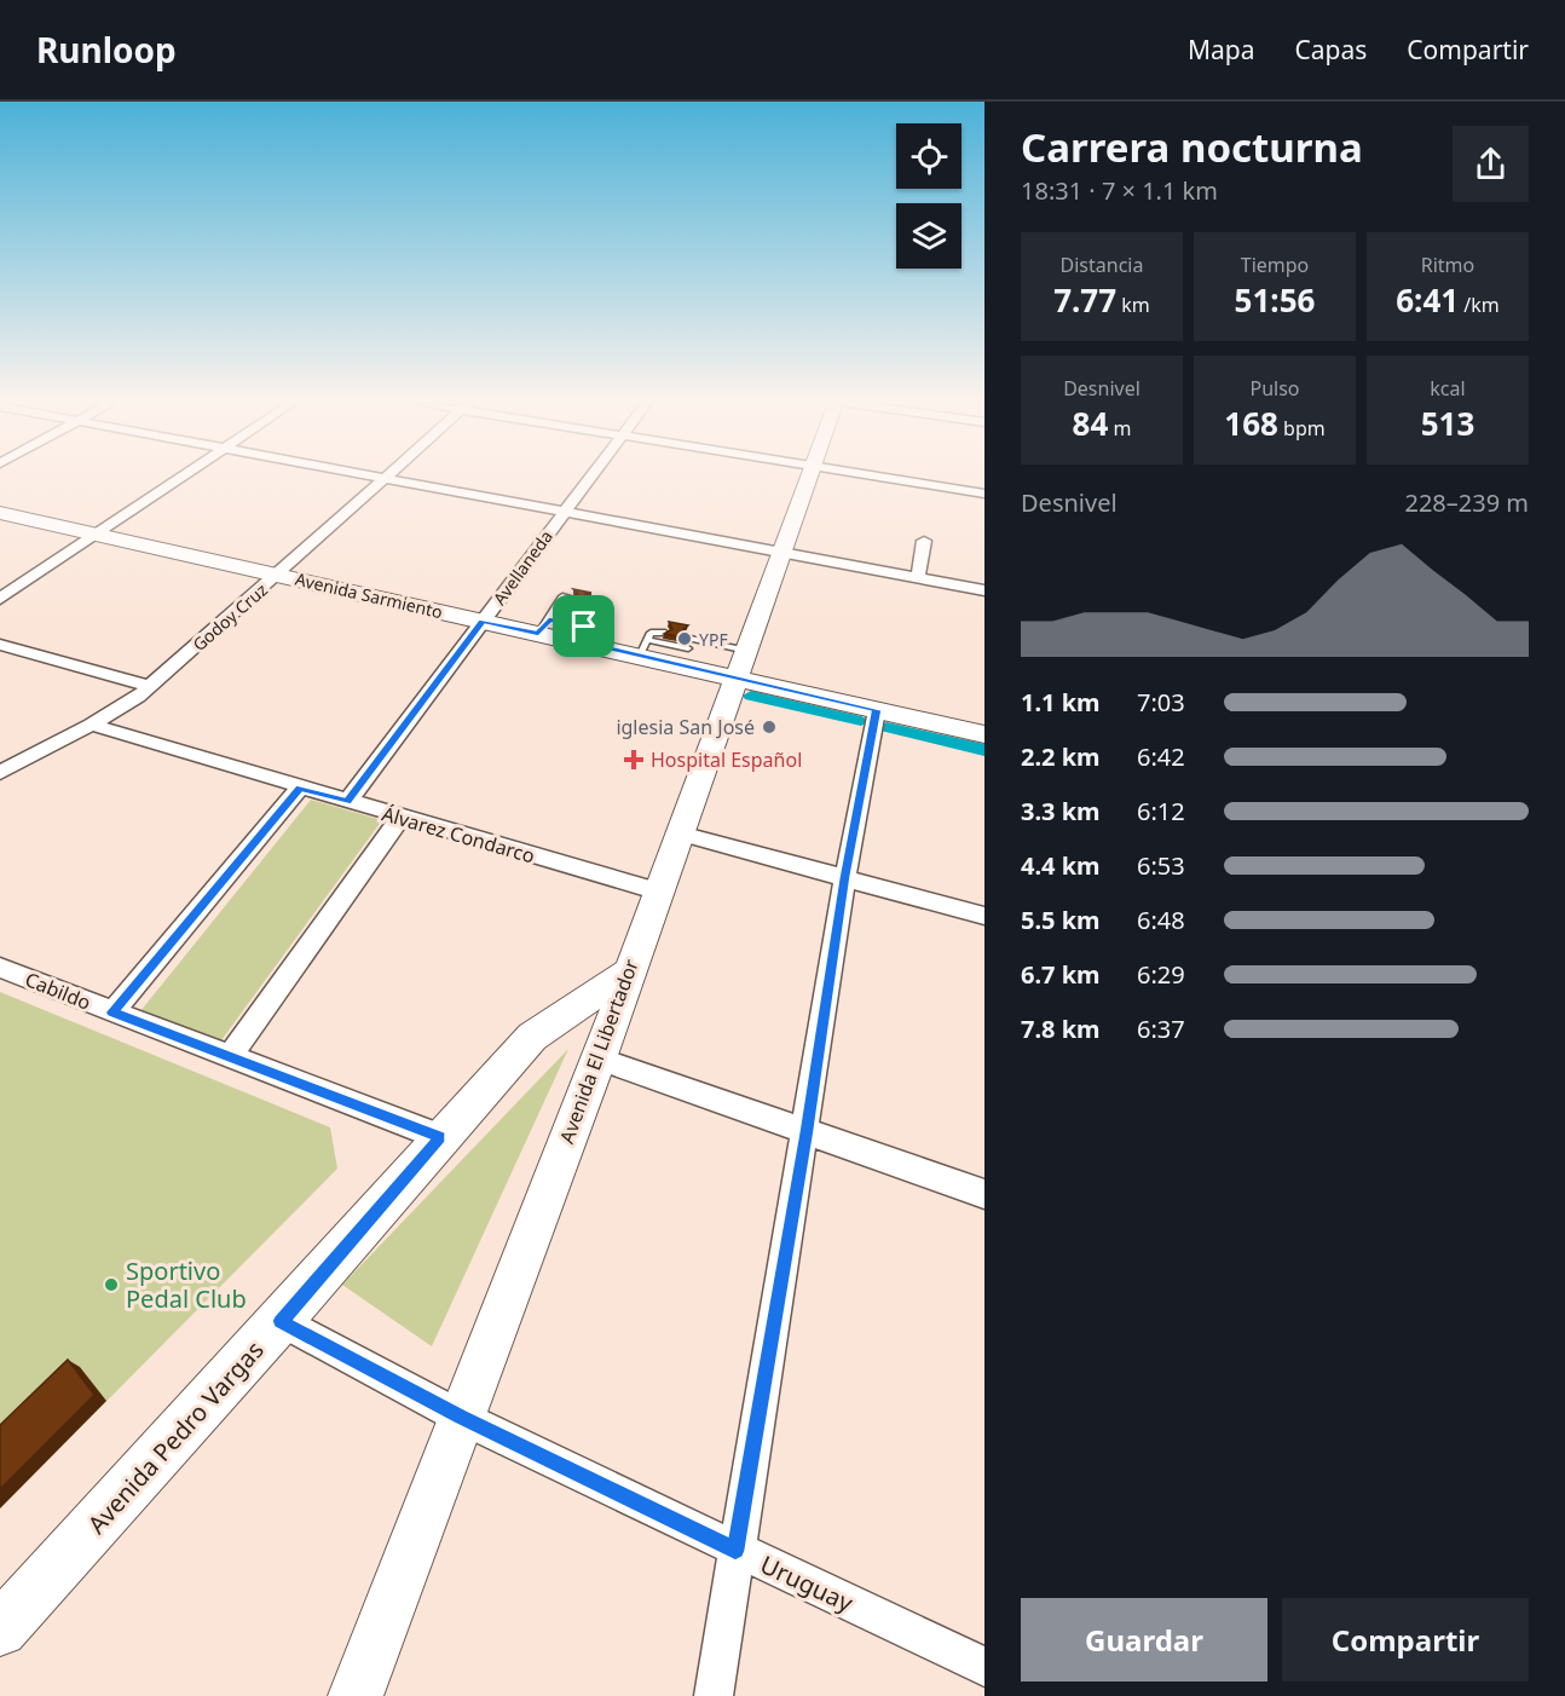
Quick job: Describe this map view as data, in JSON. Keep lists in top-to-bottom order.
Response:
{
  "streets": {
    "main road": ["Avenida Sarmiento", "Avenida El Libertador", "Avenida Pedro Vargas"],
    "street": [
      "Avellaneda",
      "Godoy Cruz",
      "Álvarez Condarco",
      "Cabildo",
      "Uruguay"
    ]
  },
  "crossings": [
    ["Avellaneda", "Avenida Sarmiento"],
    ["Avellaneda", "Álvarez Condarco"],
    ["Avenida Sarmiento", "Godoy Cruz"],
    ["Avenida Sarmiento", "Avenida El Libertador"],
    ["Godoy Cruz", "Álvarez Condarco"],
    ["Álvarez Condarco", "Avenida El Libertador"],
    ["Cabildo", "Avenida Pedro Vargas"],
    ["Avenida El Libertador", "Avenida Pedro Vargas"],
    ["Avenida El Libertador", "Uruguay"],
    ["Avenida Pedro Vargas", "Uruguay"]
  ],
  "places": {
    "other": ["YPF", "iglesia San José", "Sportivo Pedal Club"],
    "health": ["Hospital Español"]
  },
  "page": {
    "header": "Runloop",
    "nav": ["Mapa", "Capas", "Compartir"],
    "heading": ["Carrera nocturna", "18:31 · 7 × 1.1 km"],
    "stats": [
      ["Distancia", "7.77 km"],
      ["Tiempo", "51:56"],
      ["Ritmo", "6:41 /km"],
      ["Desnivel", "84 m"],
      ["Pulso", "168 bpm"],
      ["kcal", "513"]
    ],
    "chart": ["Desnivel", "228–239 m"],
    "list": [
      {
        "name": "1.1 km",
        "note": "7:03"
      },
      {
        "name": "2.2 km",
        "note": "6:42"
      },
      {
        "name": "3.3 km",
        "note": "6:12"
      },
      {
        "name": "4.4 km",
        "note": "6:53"
      },
      {
        "name": "5.5 km",
        "note": "6:48"
      },
      {
        "name": "6.7 km",
        "note": "6:29"
      },
      {
        "name": "7.8 km",
        "note": "6:37"
      }
    ],
    "buttons": ["Guardar", "Compartir"]
  }
}
